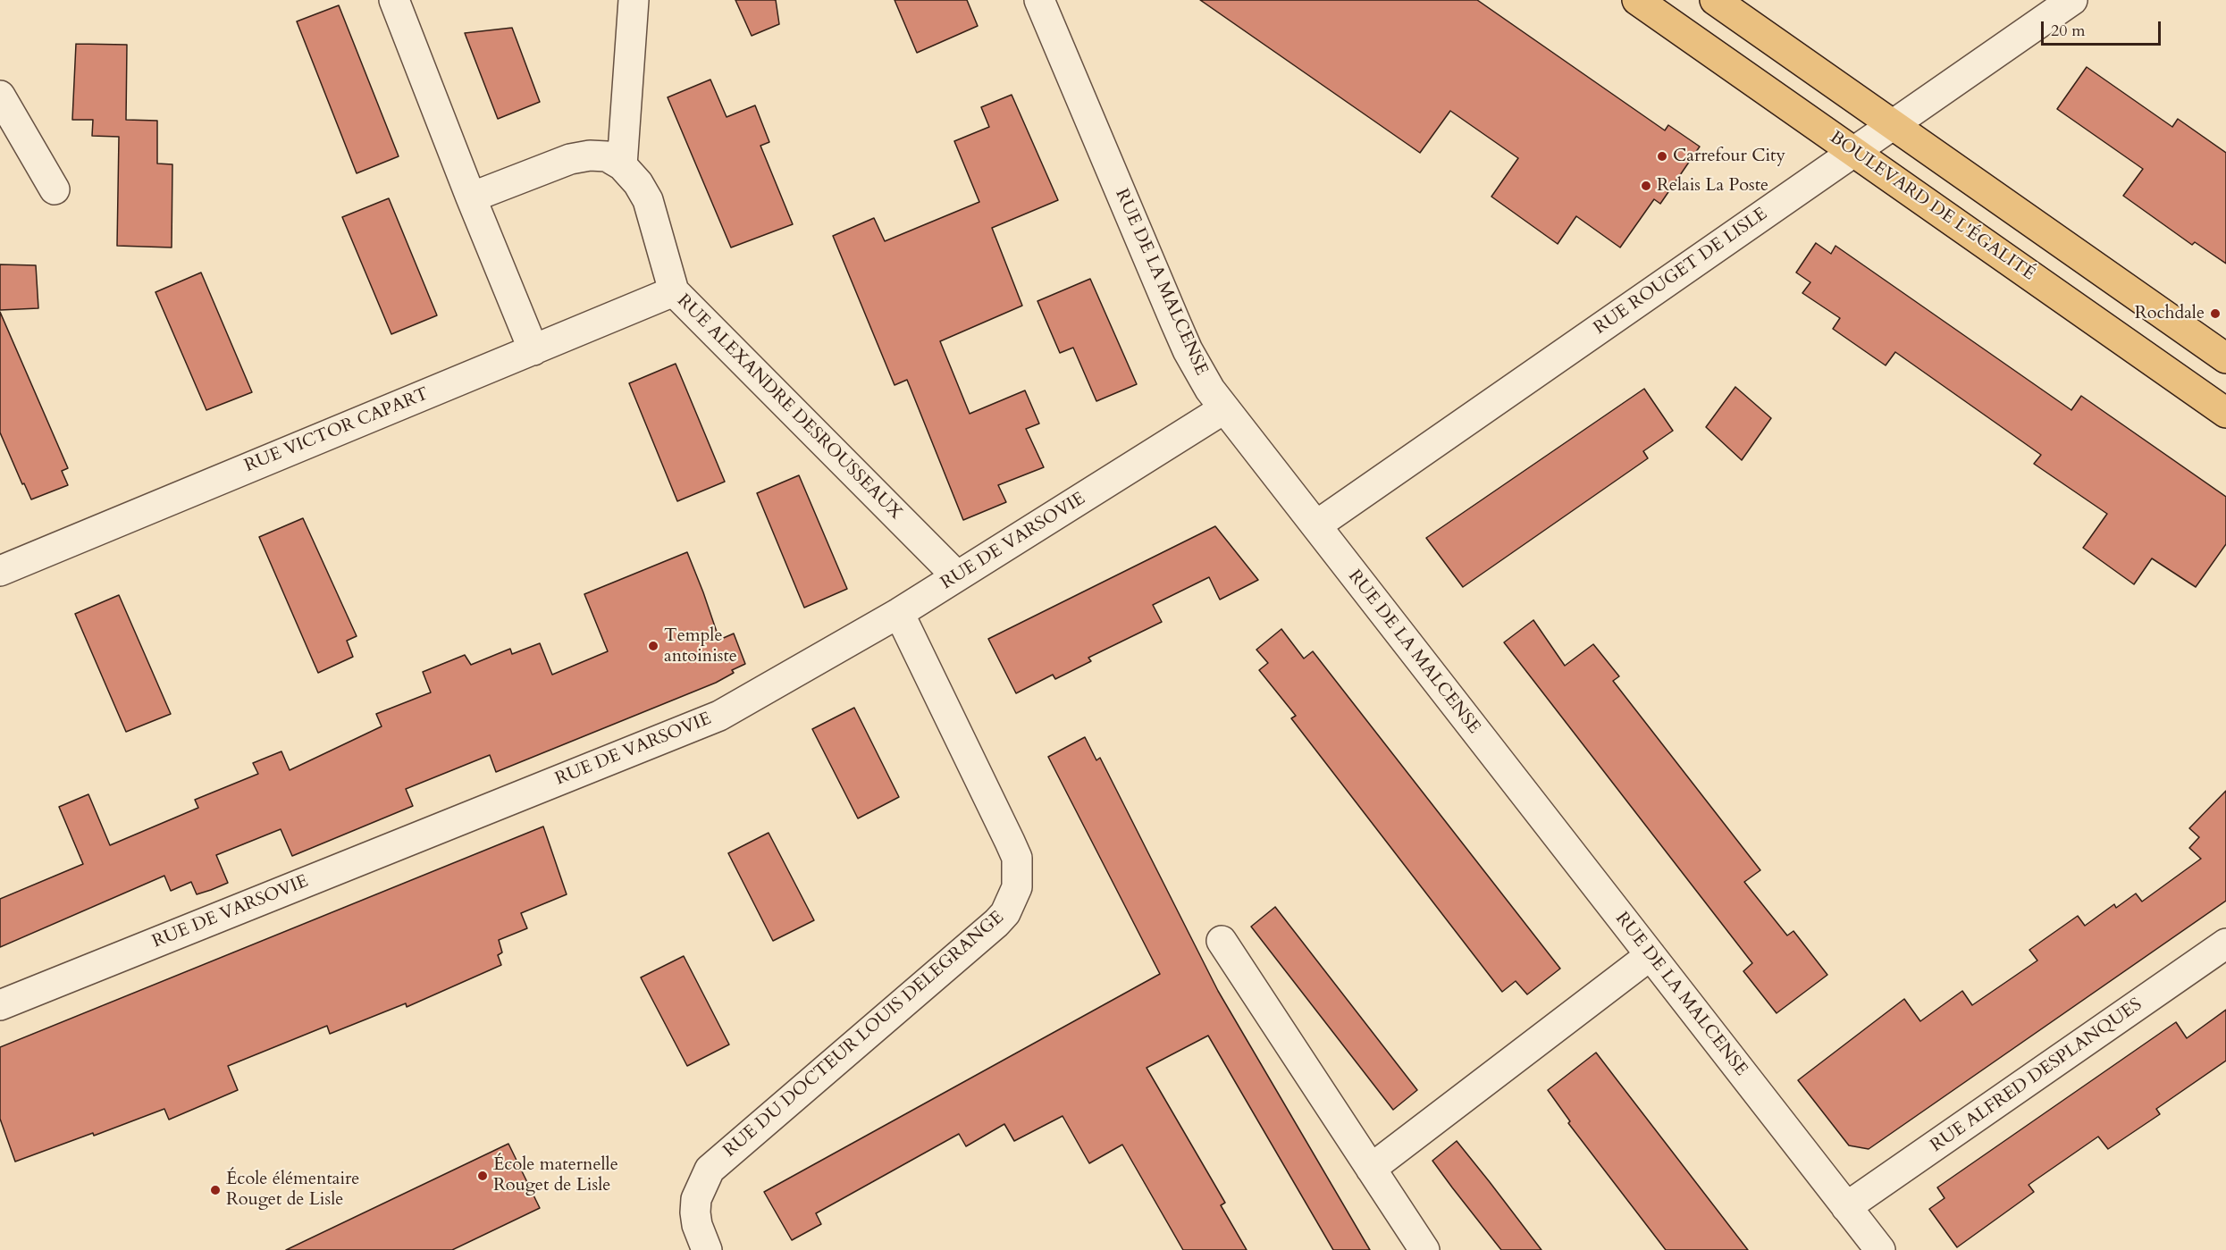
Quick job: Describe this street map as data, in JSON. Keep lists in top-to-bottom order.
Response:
{
  "streets": {
    "main road": ["BOULEVARD DE L'ÉGALITÉ"],
    "street": [
      "RUE ROUGET DE LISLE",
      "RUE DE LA MALCENSE",
      "RUE ALEXANDRE DESROUSSEAUX",
      "RUE VICTOR CAPART",
      "RUE DE VARSOVIE",
      "RUE DU DOCTEUR LOUIS DELEGRANGE",
      "RUE ALFRED DESPLANQUES"
    ]
  },
  "crossings": [
    ["BOULEVARD DE L'ÉGALITÉ", "RUE ROUGET DE LISLE"],
    ["RUE ROUGET DE LISLE", "RUE DE LA MALCENSE"],
    ["RUE DE LA MALCENSE", "RUE DE VARSOVIE"],
    ["RUE DE LA MALCENSE", "RUE ALFRED DESPLANQUES"],
    ["RUE ALEXANDRE DESROUSSEAUX", "RUE VICTOR CAPART"],
    ["RUE ALEXANDRE DESROUSSEAUX", "RUE DE VARSOVIE"],
    ["RUE DE VARSOVIE", "RUE DU DOCTEUR LOUIS DELEGRANGE"]
  ],
  "places": [
    "Carrefour City",
    "Relais La Poste",
    "Rochdale",
    "Temple antoiniste",
    "École maternelle Rouget de Lisle",
    "École élémentaire Rouget de Lisle"
  ],
  "scale_bar": "20 m"
}
